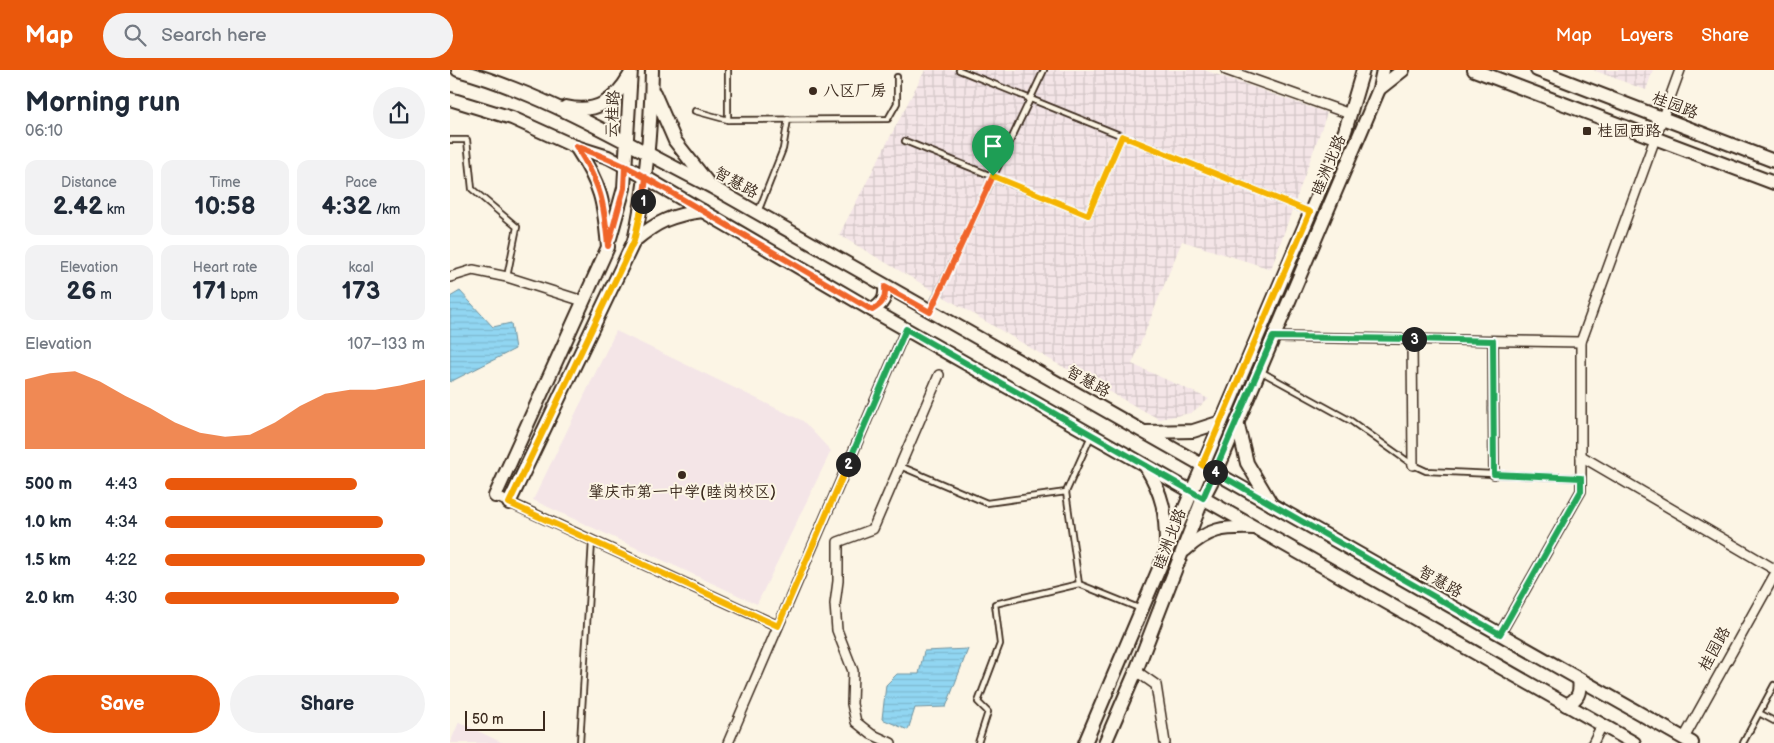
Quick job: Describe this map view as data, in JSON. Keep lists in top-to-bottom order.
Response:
{
  "streets": {
    "main road": [
      "桂园路",
      "云桂路",
      "睦洲北路",
      "智慧路"
    ]
  },
  "crossings": [
    ["桂园路", "智慧路"],
    ["云桂路", "智慧路"],
    ["睦洲北路", "智慧路"]
  ],
  "places": {
    "other": ["八区厂房", "肇庆市第一中学(睦岗校区)"],
    "transit": ["桂园西路"]
  },
  "scale_bar": "50 m",
  "page": {
    "header": "Map",
    "search": "Search here",
    "nav": ["Map", "Layers", "Share"],
    "heading": ["Morning run", "06:10"],
    "stats": [
      ["Distance", "2.42 km"],
      ["Time", "10:58"],
      ["Pace", "4:32 /km"],
      ["Elevation", "26 m"],
      ["Heart rate", "171 bpm"],
      ["kcal", "173"]
    ],
    "pins": [
      "1",
      "3",
      "2",
      "4"
    ],
    "chart": ["Elevation", "107–133 m"],
    "list": [
      {
        "name": "500 m",
        "note": "4:43"
      },
      {
        "name": "1.0 km",
        "note": "4:34"
      },
      {
        "name": "1.5 km",
        "note": "4:22"
      },
      {
        "name": "2.0 km",
        "note": "4:30"
      }
    ],
    "buttons": ["Save", "Share"],
    "scale": "50 m"
  }
}
